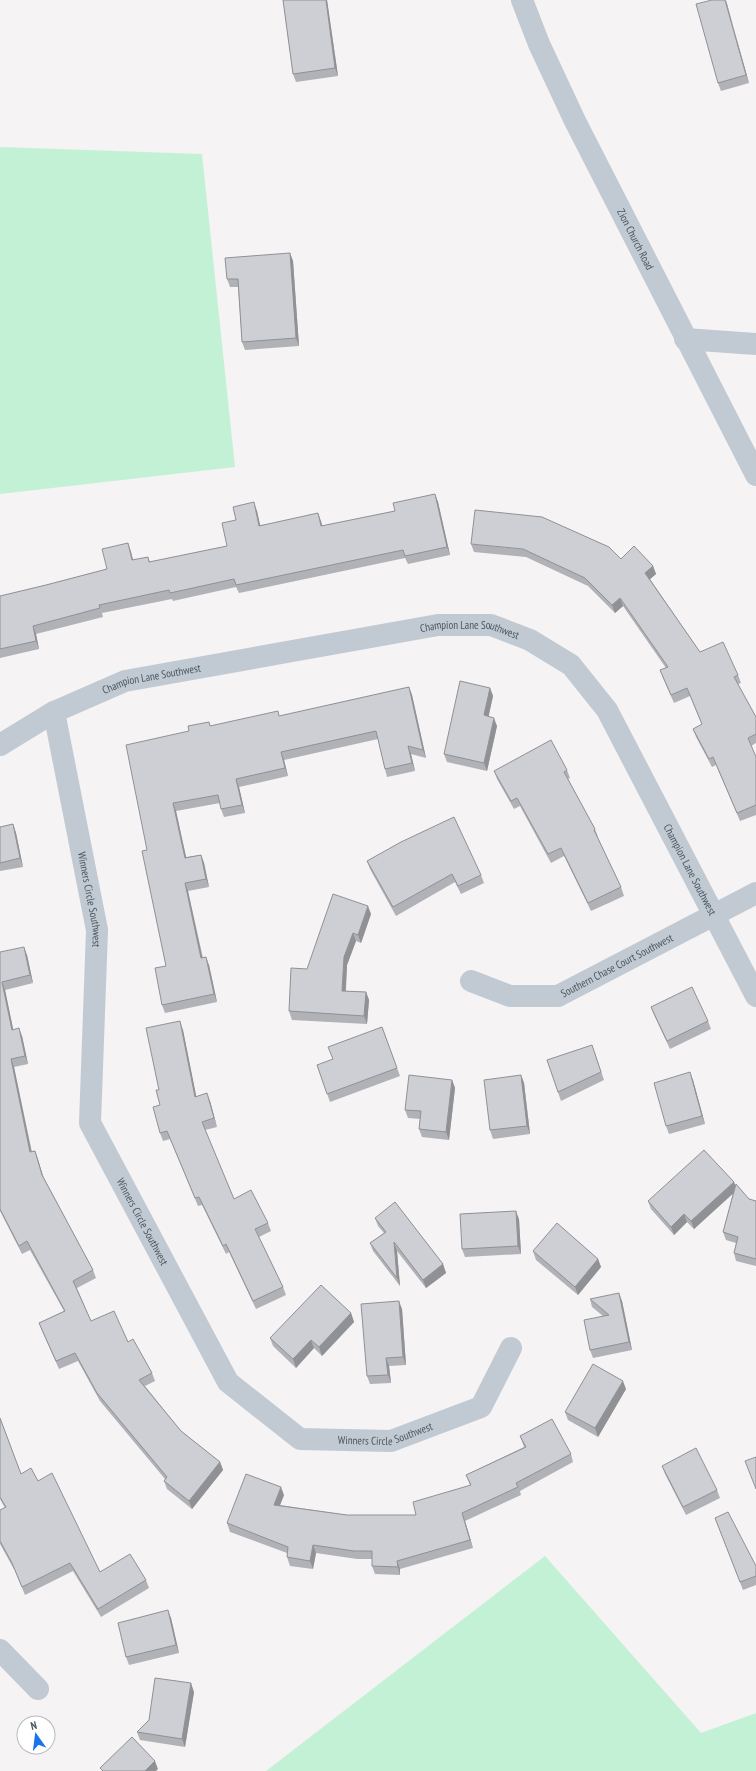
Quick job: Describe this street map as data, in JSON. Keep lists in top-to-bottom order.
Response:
{
  "streets": {
    "street": [
      "Zion Church Road",
      "Champion Lane Southwest",
      "Winners Circle Southwest",
      "Southern Chase Court Southwest"
    ]
  },
  "crossings": [
    ["Champion Lane Southwest", "Winners Circle Southwest"],
    ["Champion Lane Southwest", "Southern Chase Court Southwest"]
  ],
  "north": "top"
}
